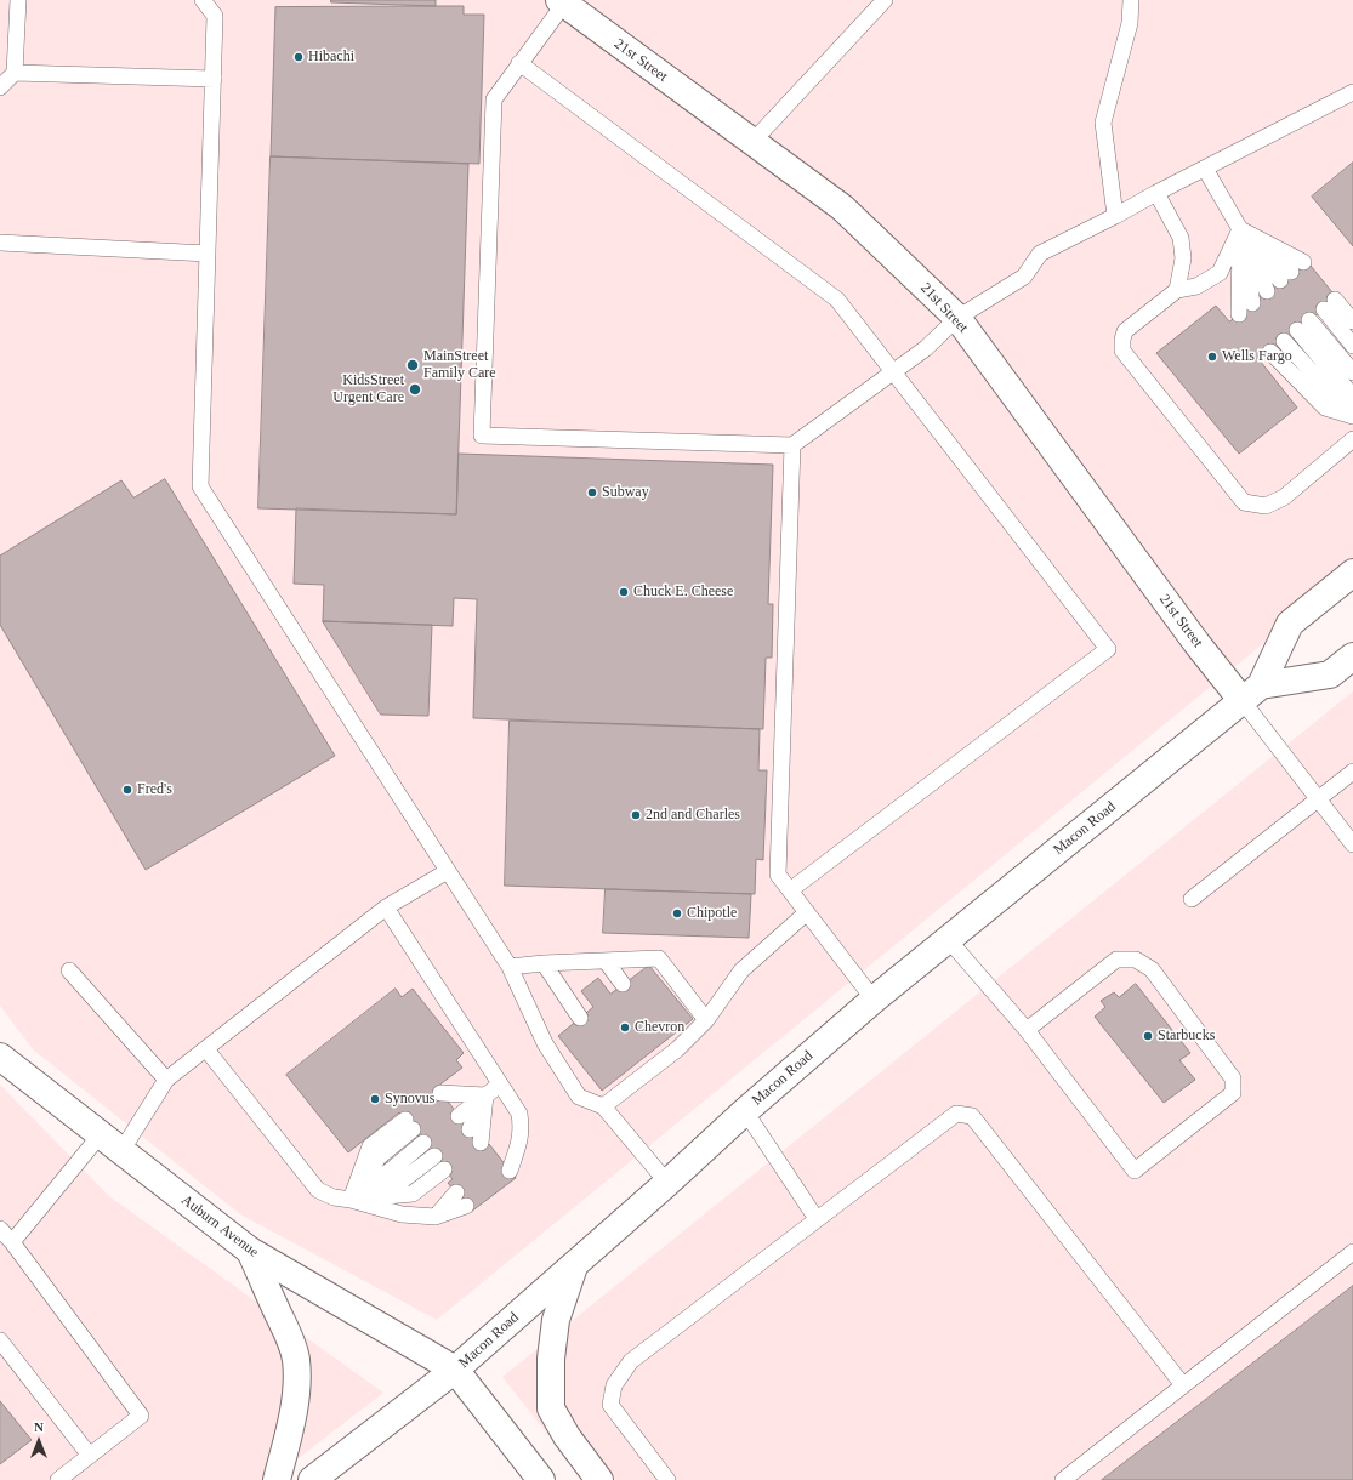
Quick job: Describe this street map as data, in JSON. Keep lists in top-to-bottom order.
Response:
{
  "streets": {
    "main road": ["21st Street", "Macon Road", "Auburn Avenue"]
  },
  "crossings": [
    ["21st Street", "Macon Road"],
    ["Macon Road", "Auburn Avenue"]
  ],
  "places": [
    "Hibachi",
    "Wells Fargo",
    "MainStreet Family Care",
    "KidsStreet Urgent Care",
    "Subway",
    "Chuck E. Cheese",
    "Fred's",
    "2nd and Charles",
    "Chipotle",
    "Chevron",
    "Starbucks",
    "Synovus"
  ],
  "north": "top"
}
